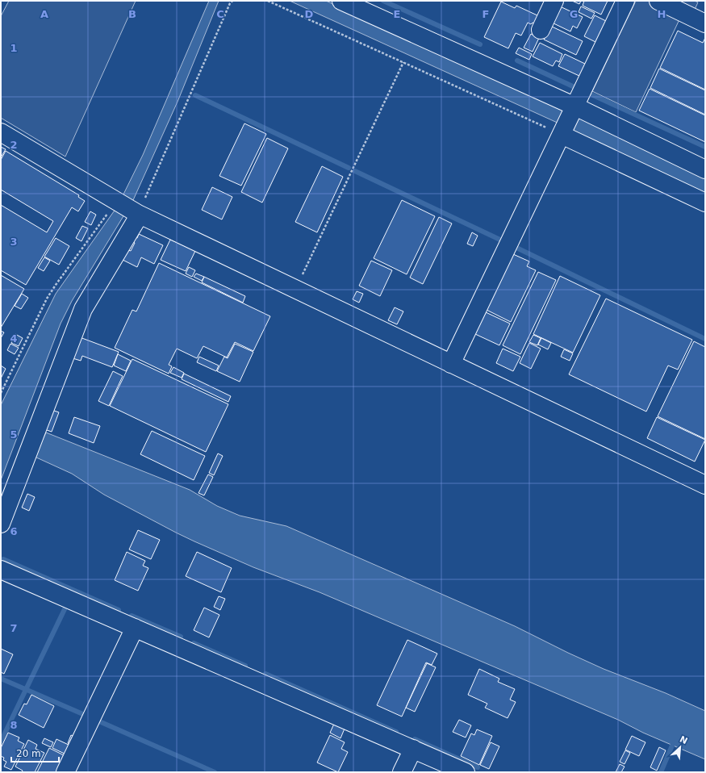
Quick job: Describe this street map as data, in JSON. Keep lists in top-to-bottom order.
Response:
{
  "scale_bar": "20 m",
  "north": "top right",
  "grid": {
    "columns": [
      "A",
      "B",
      "C",
      "D",
      "E",
      "F",
      "G",
      "H"
    ],
    "rows": [
      "1",
      "2",
      "3",
      "4",
      "5",
      "6",
      "7",
      "8"
    ]
  }
}
